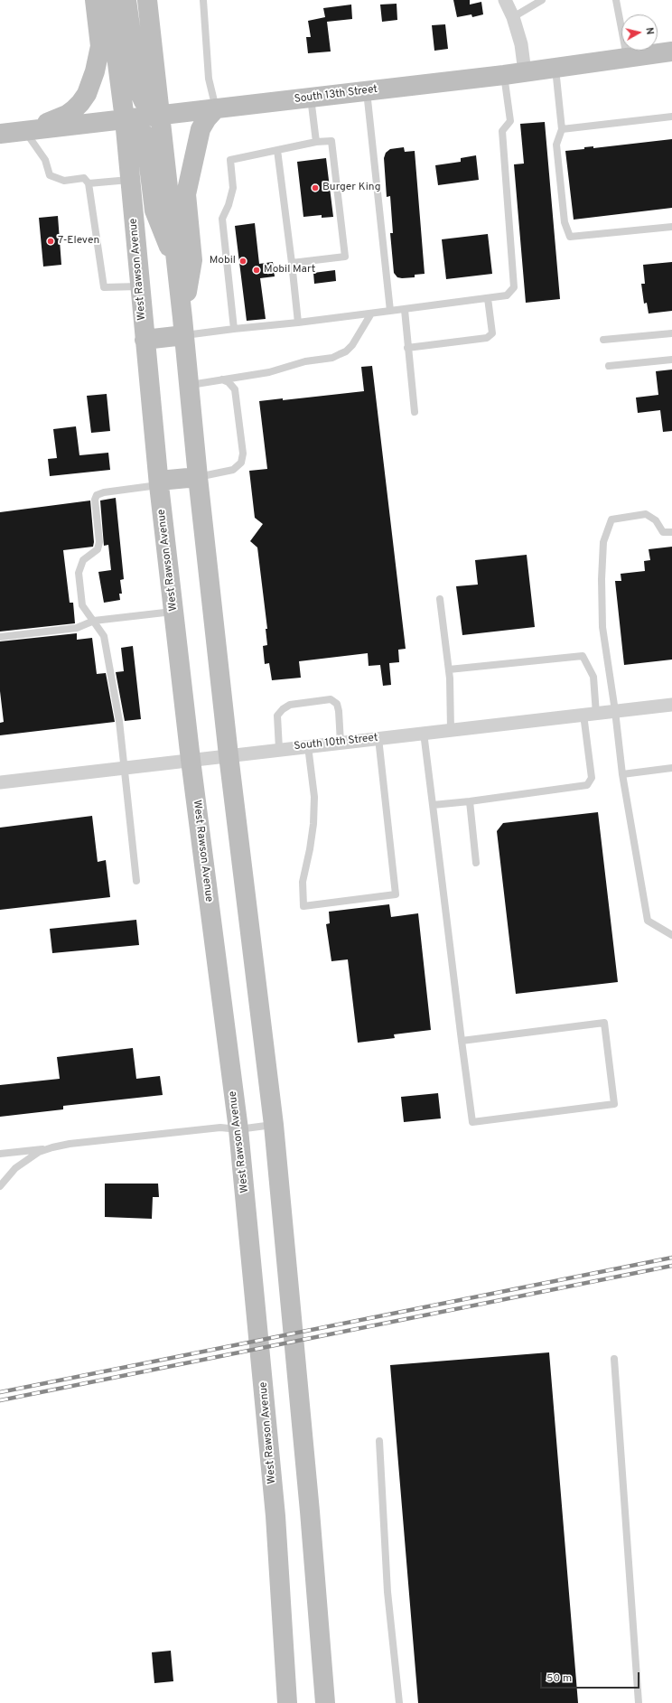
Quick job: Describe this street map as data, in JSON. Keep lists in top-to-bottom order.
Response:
{
  "streets": {
    "main road": ["South 13th Street", "West Rawson Avenue"],
    "street": ["South 10th Street"]
  },
  "crossings": [
    ["South 13th Street", "West Rawson Avenue"],
    ["West Rawson Avenue", "South 10th Street"]
  ],
  "places": [
    "Burger King",
    "7-Eleven",
    "Mobil",
    "Mobil Mart"
  ],
  "scale_bar": "50 m",
  "north": "right"
}
